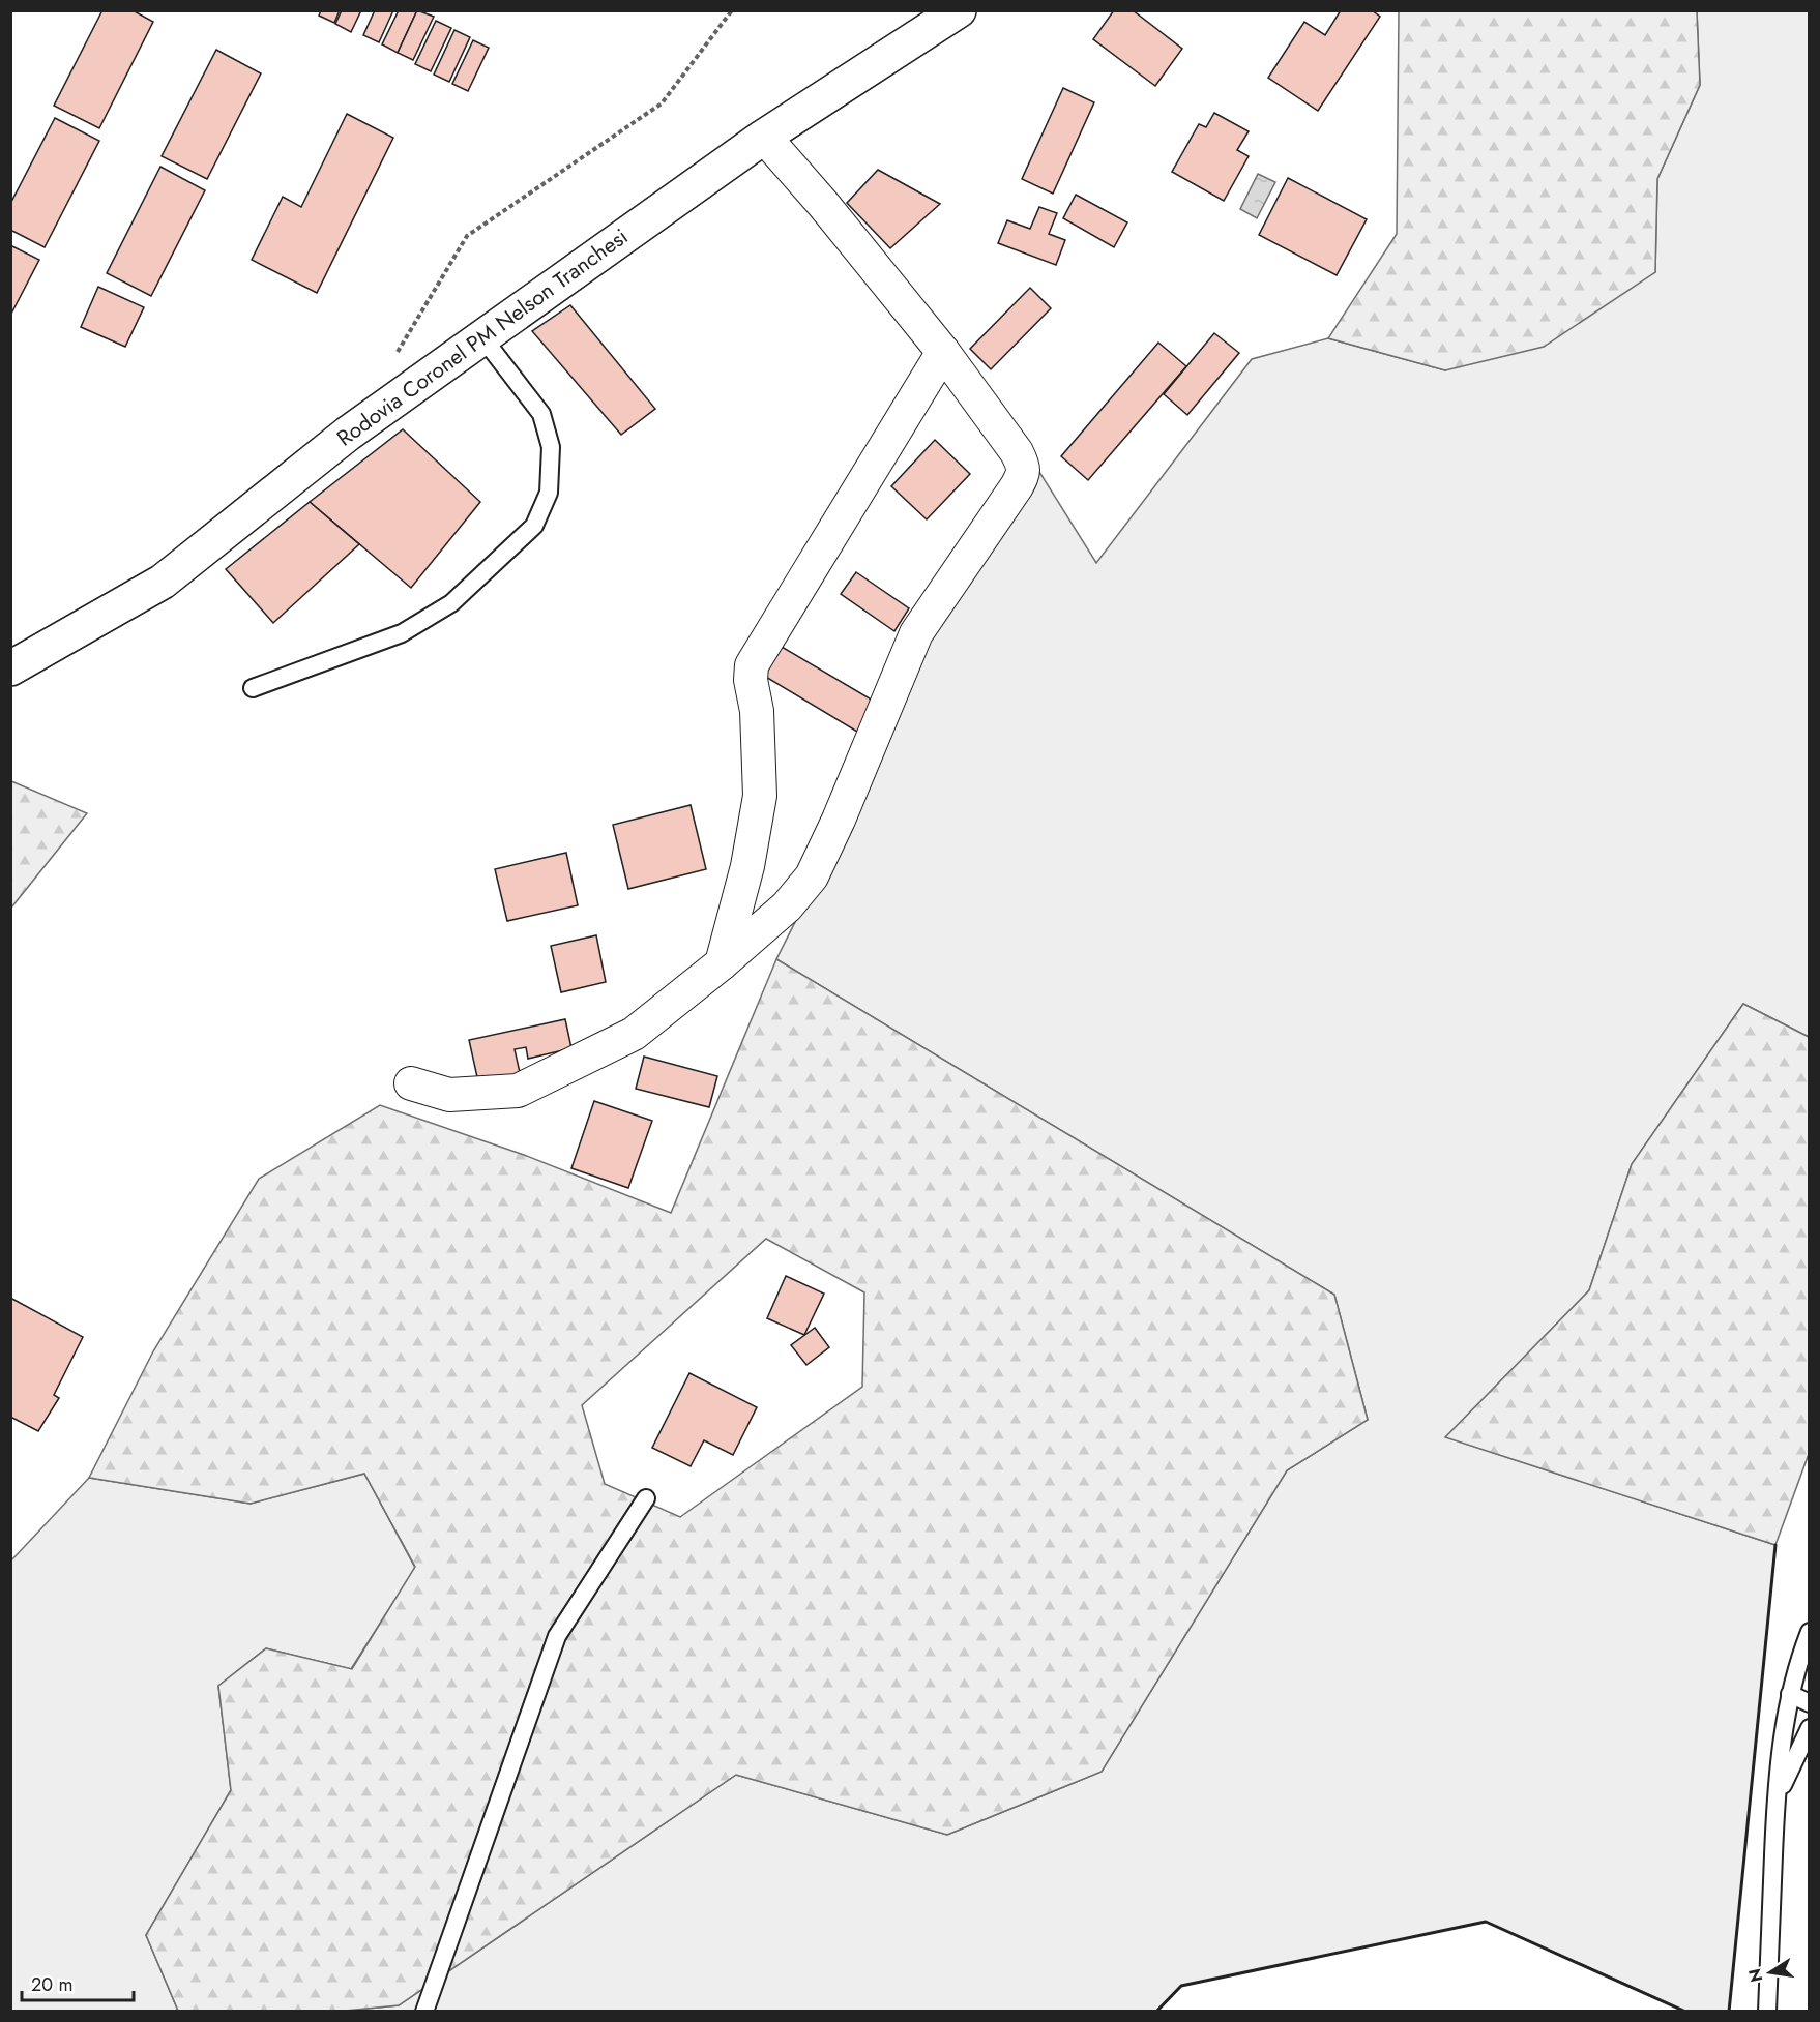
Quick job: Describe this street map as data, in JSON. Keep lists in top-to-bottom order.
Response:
{
  "streets": {
    "highway": ["Rodovia Coronel PM Nelson Tranchesi"]
  },
  "scale_bar": "20 m",
  "north": "left"
}
